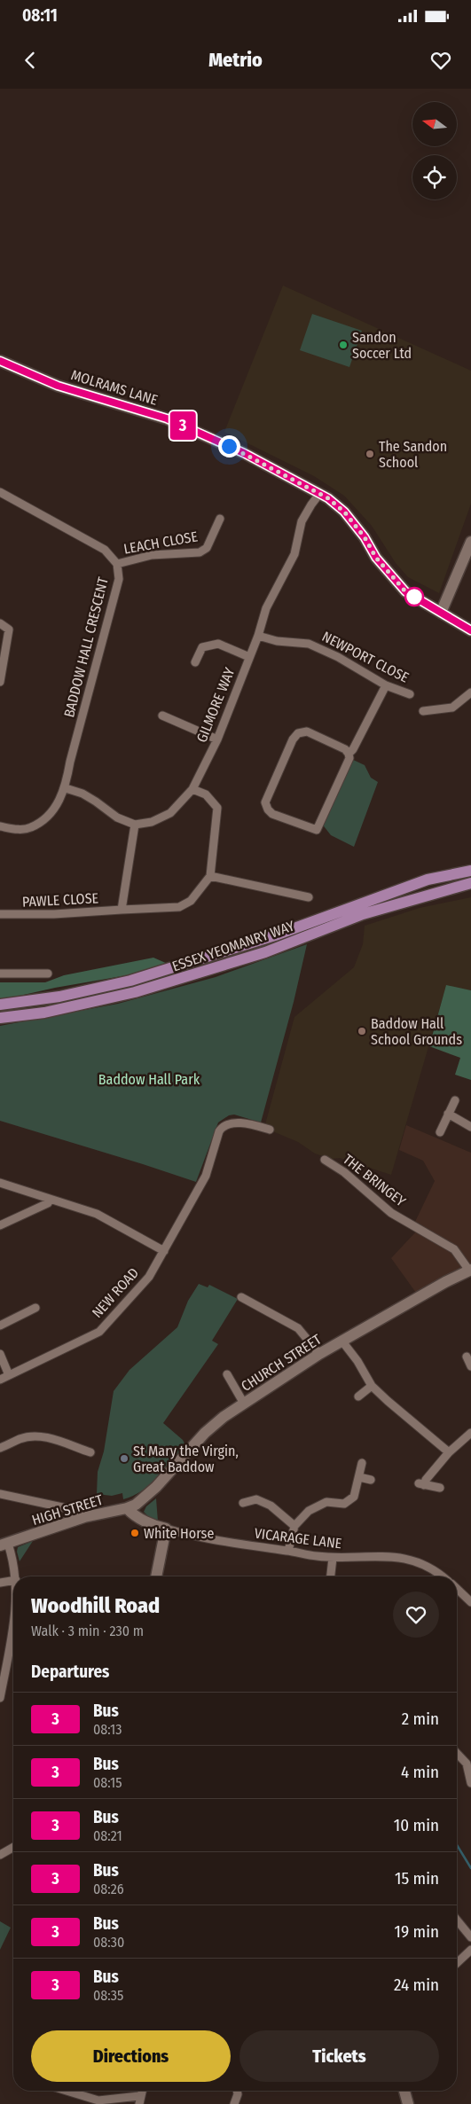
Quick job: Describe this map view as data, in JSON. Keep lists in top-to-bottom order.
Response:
{
  "streets": {
    "main road": ["ESSEX YEOMANRY WAY"],
    "street": [
      "MOLRAMS LANE",
      "LEACH CLOSE",
      "BADDOW HALL CRESCENT",
      "NEWPORT CLOSE",
      "GILMORE WAY",
      "PAWLE CLOSE",
      "THE BRINGEY",
      "NEW ROAD",
      "CHURCH STREET",
      "HIGH STREET",
      "VICARAGE LANE"
    ]
  },
  "crossings": [
    ["MOLRAMS LANE", "GILMORE WAY"],
    ["LEACH CLOSE", "BADDOW HALL CRESCENT"],
    ["NEWPORT CLOSE", "GILMORE WAY"],
    ["THE BRINGEY", "CHURCH STREET"],
    ["CHURCH STREET", "HIGH STREET"]
  ],
  "parks": ["Baddow Hall Park"],
  "places": [
    "Sandon Soccer Ltd",
    "The Sandon School",
    "Baddow Hall School Grounds",
    "St Mary the Virgin, Great Baddow",
    "White Horse"
  ],
  "lines": ["bus line 3"],
  "north": "left",
  "page": {
    "status": "08:11",
    "header": "Metrio",
    "on_map": "3",
    "heading": [
      ["Woodhill Road", "Walk · 3 min · 230 m"],
      "Departures"
    ],
    "list": [
      {
        "mark": "3",
        "name": "Bus",
        "note": "08:13",
        "value": "2 min"
      },
      {
        "mark": "3",
        "name": "Bus",
        "note": "08:15",
        "value": "4 min"
      },
      {
        "mark": "3",
        "name": "Bus",
        "note": "08:21",
        "value": "10 min"
      },
      {
        "mark": "3",
        "name": "Bus",
        "note": "08:26",
        "value": "15 min"
      },
      {
        "mark": "3",
        "name": "Bus",
        "note": "08:30",
        "value": "19 min"
      },
      {
        "mark": "3",
        "name": "Bus",
        "note": "08:35",
        "value": "24 min"
      }
    ],
    "buttons": ["Directions", "Tickets"]
  }
}
